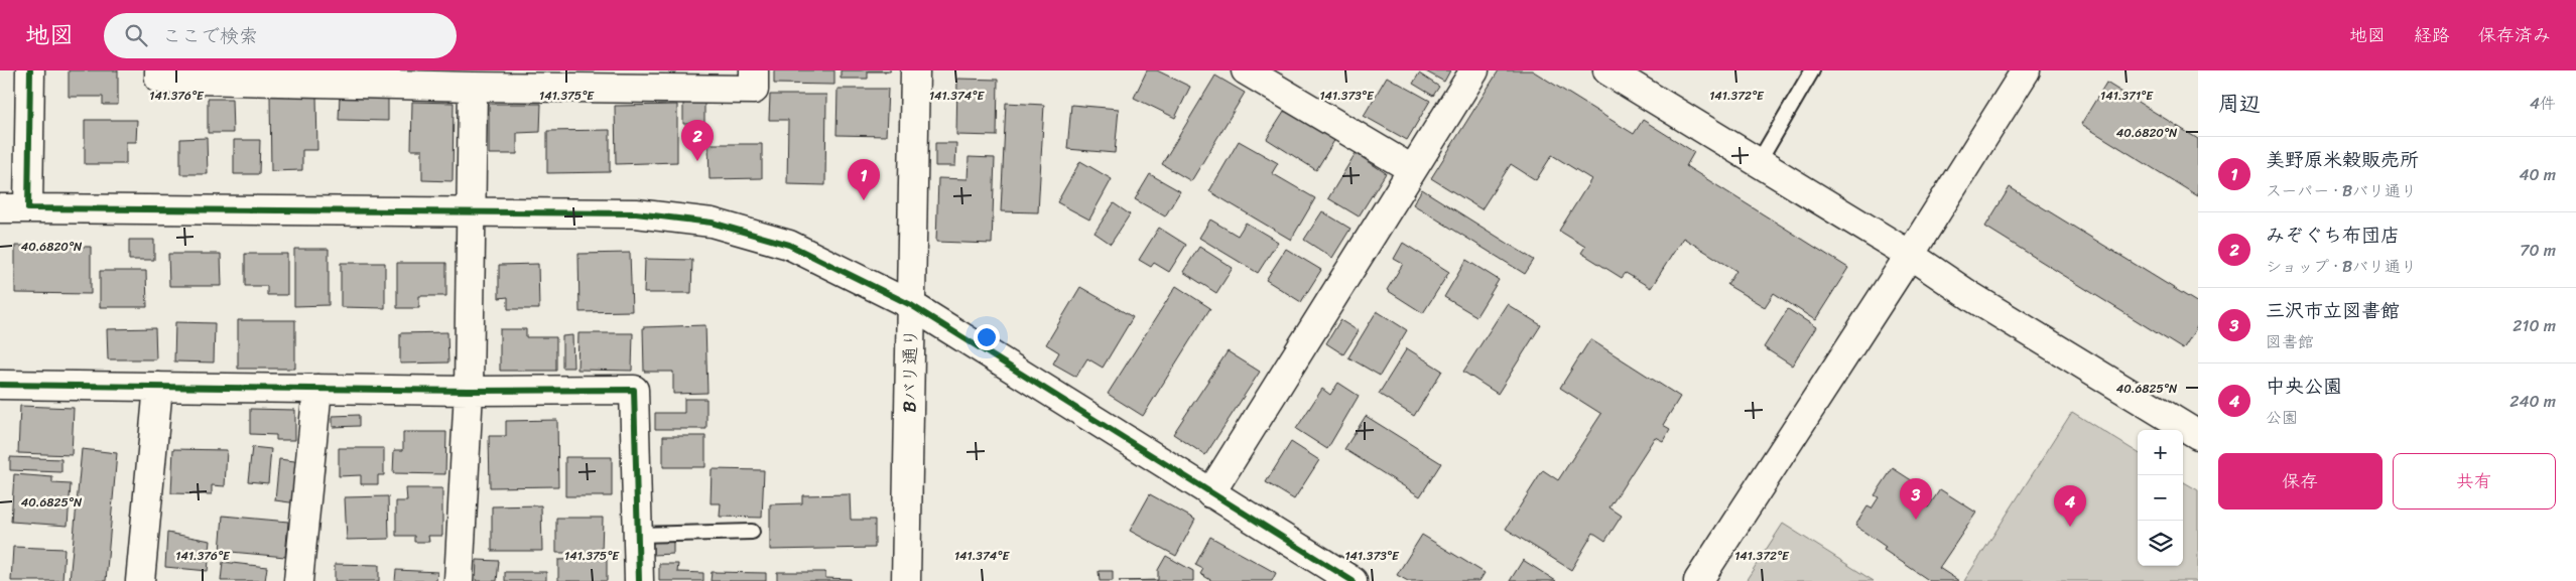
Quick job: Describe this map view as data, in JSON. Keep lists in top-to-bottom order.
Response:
{
  "streets": {
    "street": ["Bバリ通り"]
  },
  "page": {
    "header": "地図",
    "search": "ここで検索",
    "nav": ["地図", "経路", "保存済み"],
    "heading": ["周辺", "4件"],
    "pins": [
      "2",
      "1",
      "3",
      "4"
    ],
    "list": [
      {
        "mark": "1",
        "name": "美野原米穀販売所",
        "note": "スーパー · Bバリ通り",
        "value": "40 m"
      },
      {
        "mark": "2",
        "name": "みぞぐち布団店",
        "note": "ショップ · Bバリ通り",
        "value": "70 m"
      },
      {
        "mark": "3",
        "name": "三沢市立図書館",
        "note": "図書館",
        "value": "210 m"
      },
      {
        "mark": "4",
        "name": "中央公園",
        "note": "公園",
        "value": "240 m"
      }
    ],
    "map_buttons": ["+", "−"],
    "buttons": ["保存", "共有"]
  },
  "coordinates": [
    "141.376°E",
    "141.375°E",
    "141.374°E",
    "141.373°E",
    "141.372°E",
    "141.371°E",
    "40.6820°N",
    "40.6825°N"
  ]
}
